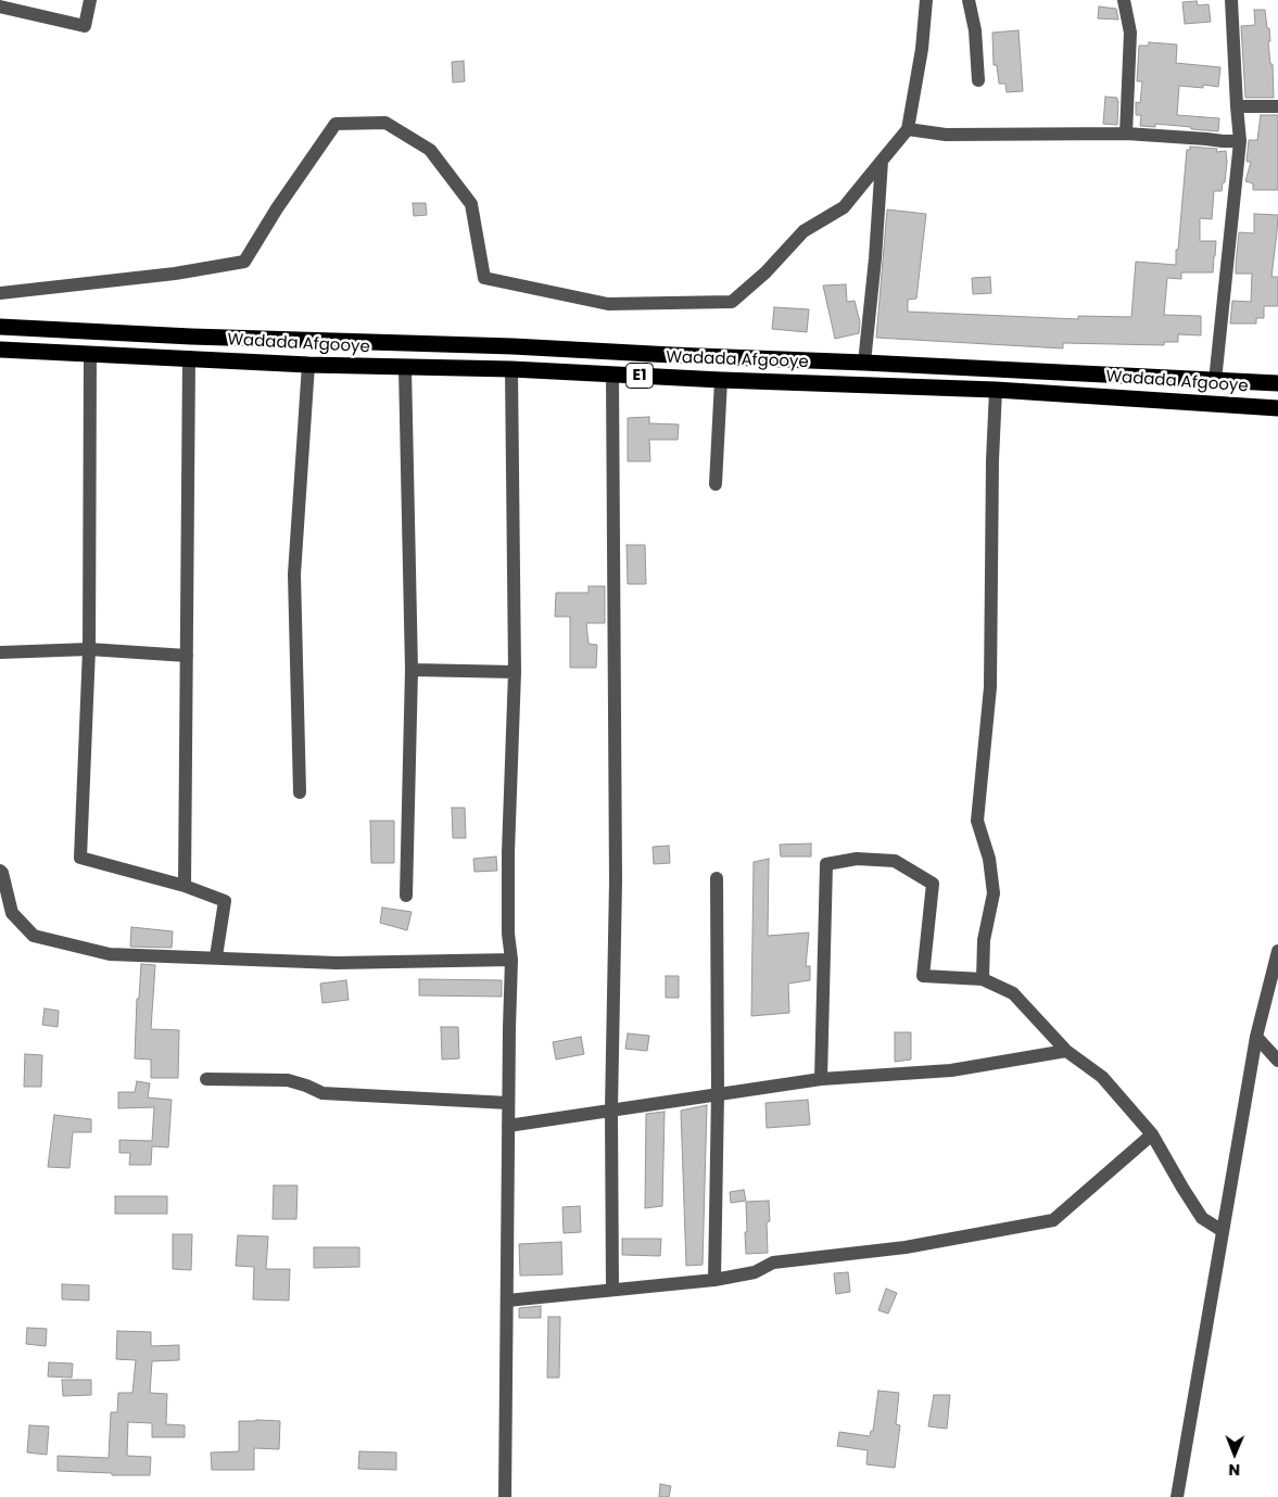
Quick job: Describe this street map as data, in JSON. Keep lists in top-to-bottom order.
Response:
{
  "streets": {
    "highway": ["Wadada Afgooye", "E1"]
  },
  "north": "bottom"
}
